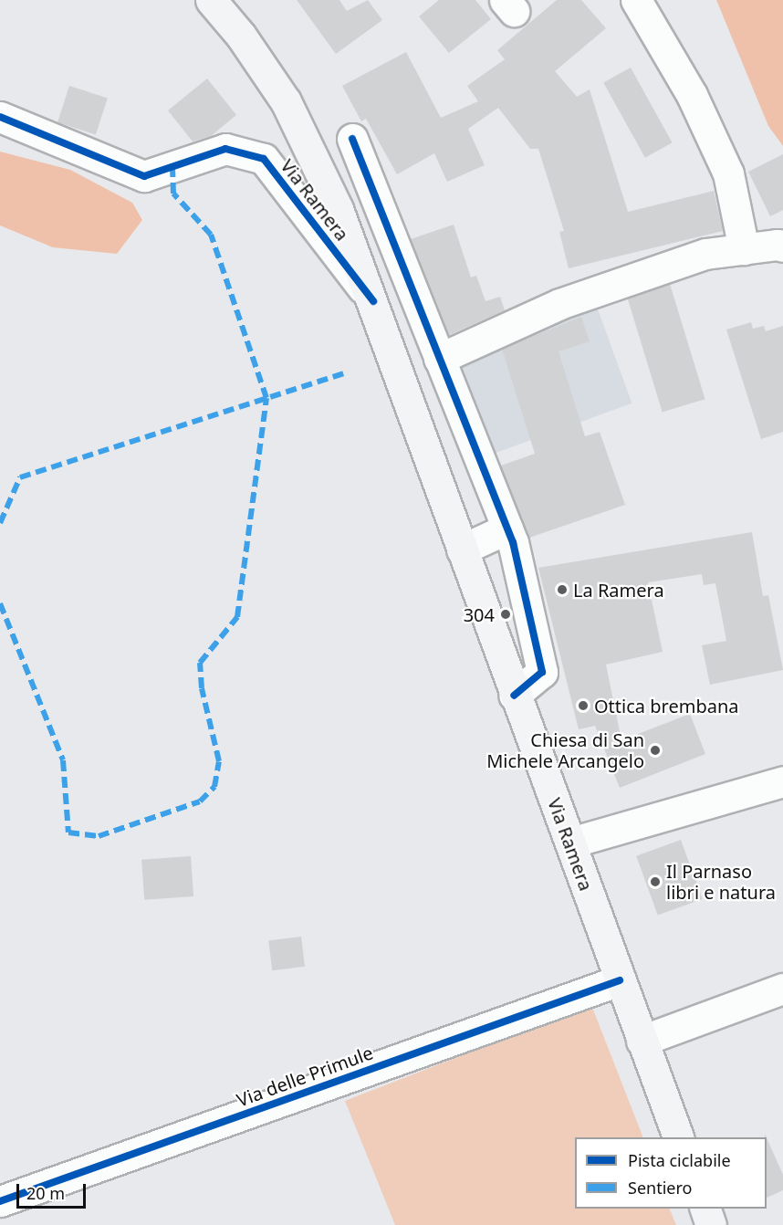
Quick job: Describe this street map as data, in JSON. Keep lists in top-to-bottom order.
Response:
{
  "streets": {
    "main road": ["Via Ramera"],
    "street": ["Via delle Primule"]
  },
  "crossings": [
    ["Via Ramera", "Via delle Primule"]
  ],
  "places": [
    "La Ramera",
    "304",
    "Ottica brembana",
    "Chiesa di San Michele Arcangelo",
    "Il Parnaso libri e natura"
  ],
  "legend": ["Pista ciclabile", "Sentiero"],
  "scale_bar": "20 m"
}
